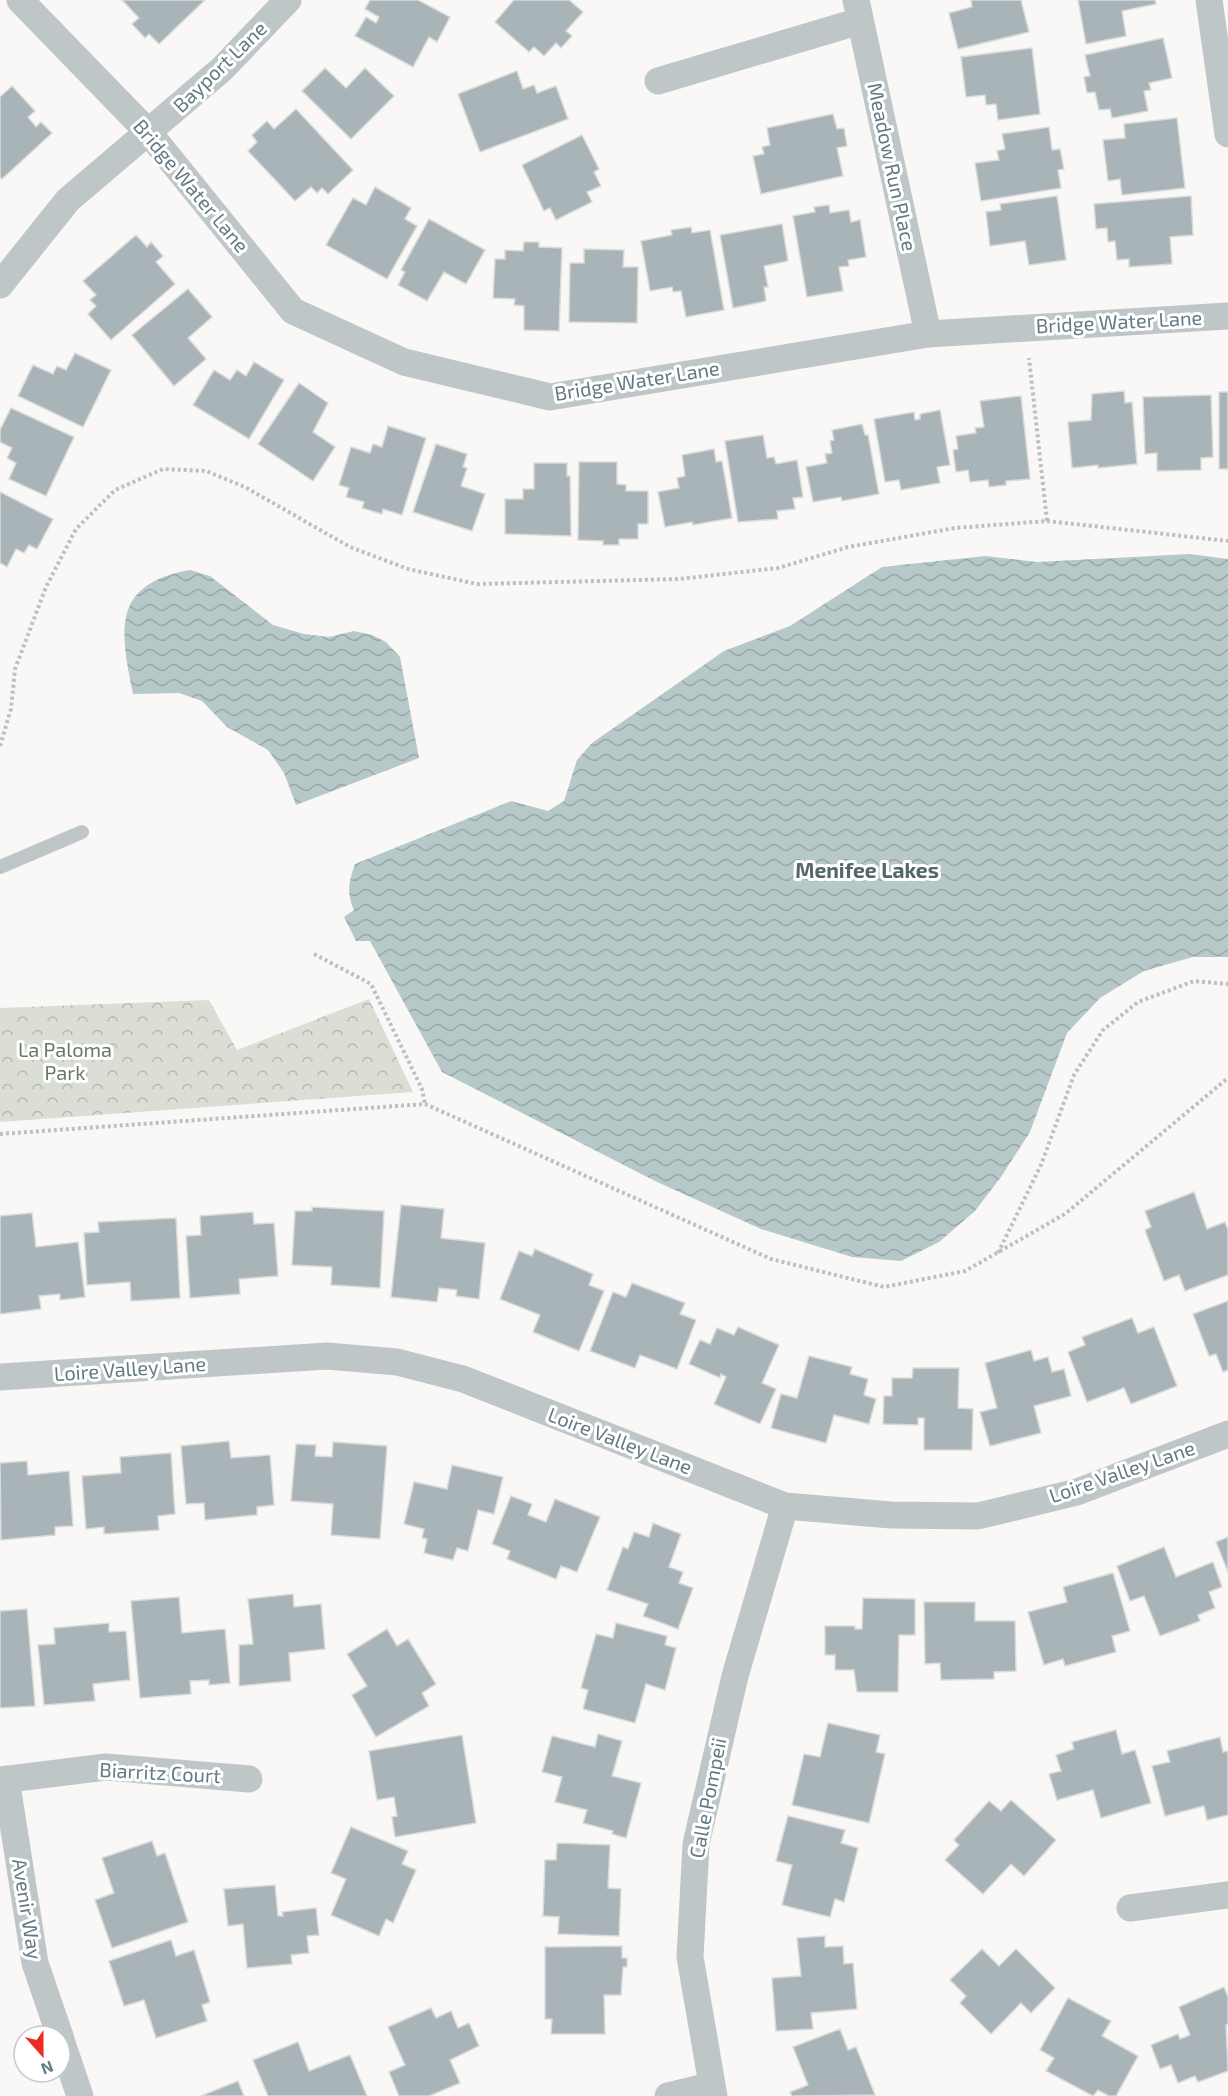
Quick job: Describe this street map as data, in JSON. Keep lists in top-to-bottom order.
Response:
{
  "streets": {
    "street": [
      "Bayport Lane",
      "Meadow Run Place",
      "Bridge Water Lane",
      "Loire Valley Lane",
      "Biarritz Court",
      "Calle Pompeii",
      "Avenir Way"
    ]
  },
  "crossings": [
    ["Bayport Lane", "Bridge Water Lane"],
    ["Meadow Run Place", "Bridge Water Lane"],
    ["Loire Valley Lane", "Calle Pompeii"],
    ["Biarritz Court", "Avenir Way"]
  ],
  "districts": ["Menifee Lakes"],
  "parks": ["La Paloma Park"],
  "north": "bottom"
}
